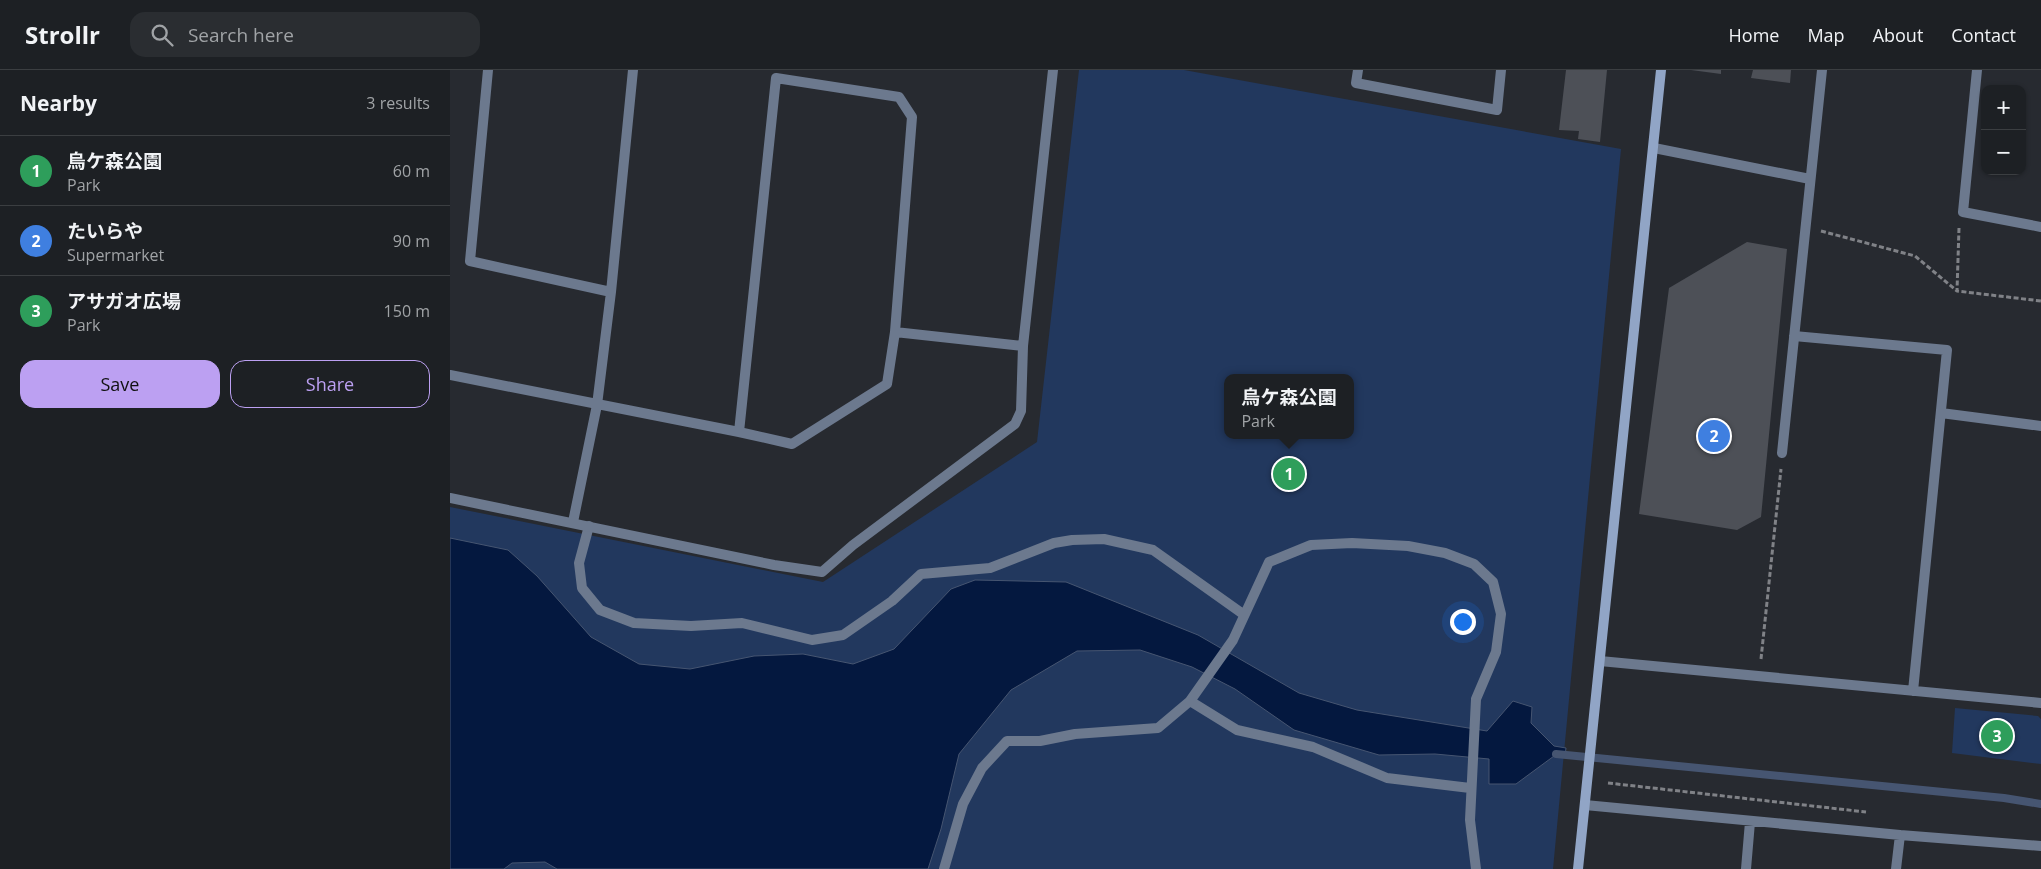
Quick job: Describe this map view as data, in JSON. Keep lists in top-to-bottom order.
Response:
{
  "page": {
    "header": "Strollr",
    "search": "Search here",
    "nav": [
      "Home",
      "Map",
      "About",
      "Contact"
    ],
    "heading": ["Nearby", "3 results"],
    "map_buttons": ["+", "−"],
    "list": [
      {
        "mark": "1",
        "name": "烏ケ森公園",
        "note": "Park",
        "value": "60 m"
      },
      {
        "mark": "2",
        "name": "たいらや",
        "note": "Supermarket",
        "value": "90 m"
      },
      {
        "mark": "3",
        "name": "アサガオ広場",
        "note": "Park",
        "value": "150 m"
      }
    ],
    "buttons": ["Save", "Share"],
    "popup": ["烏ケ森公園", "Park"],
    "pins": ["2", "1", "3"]
  }
}
